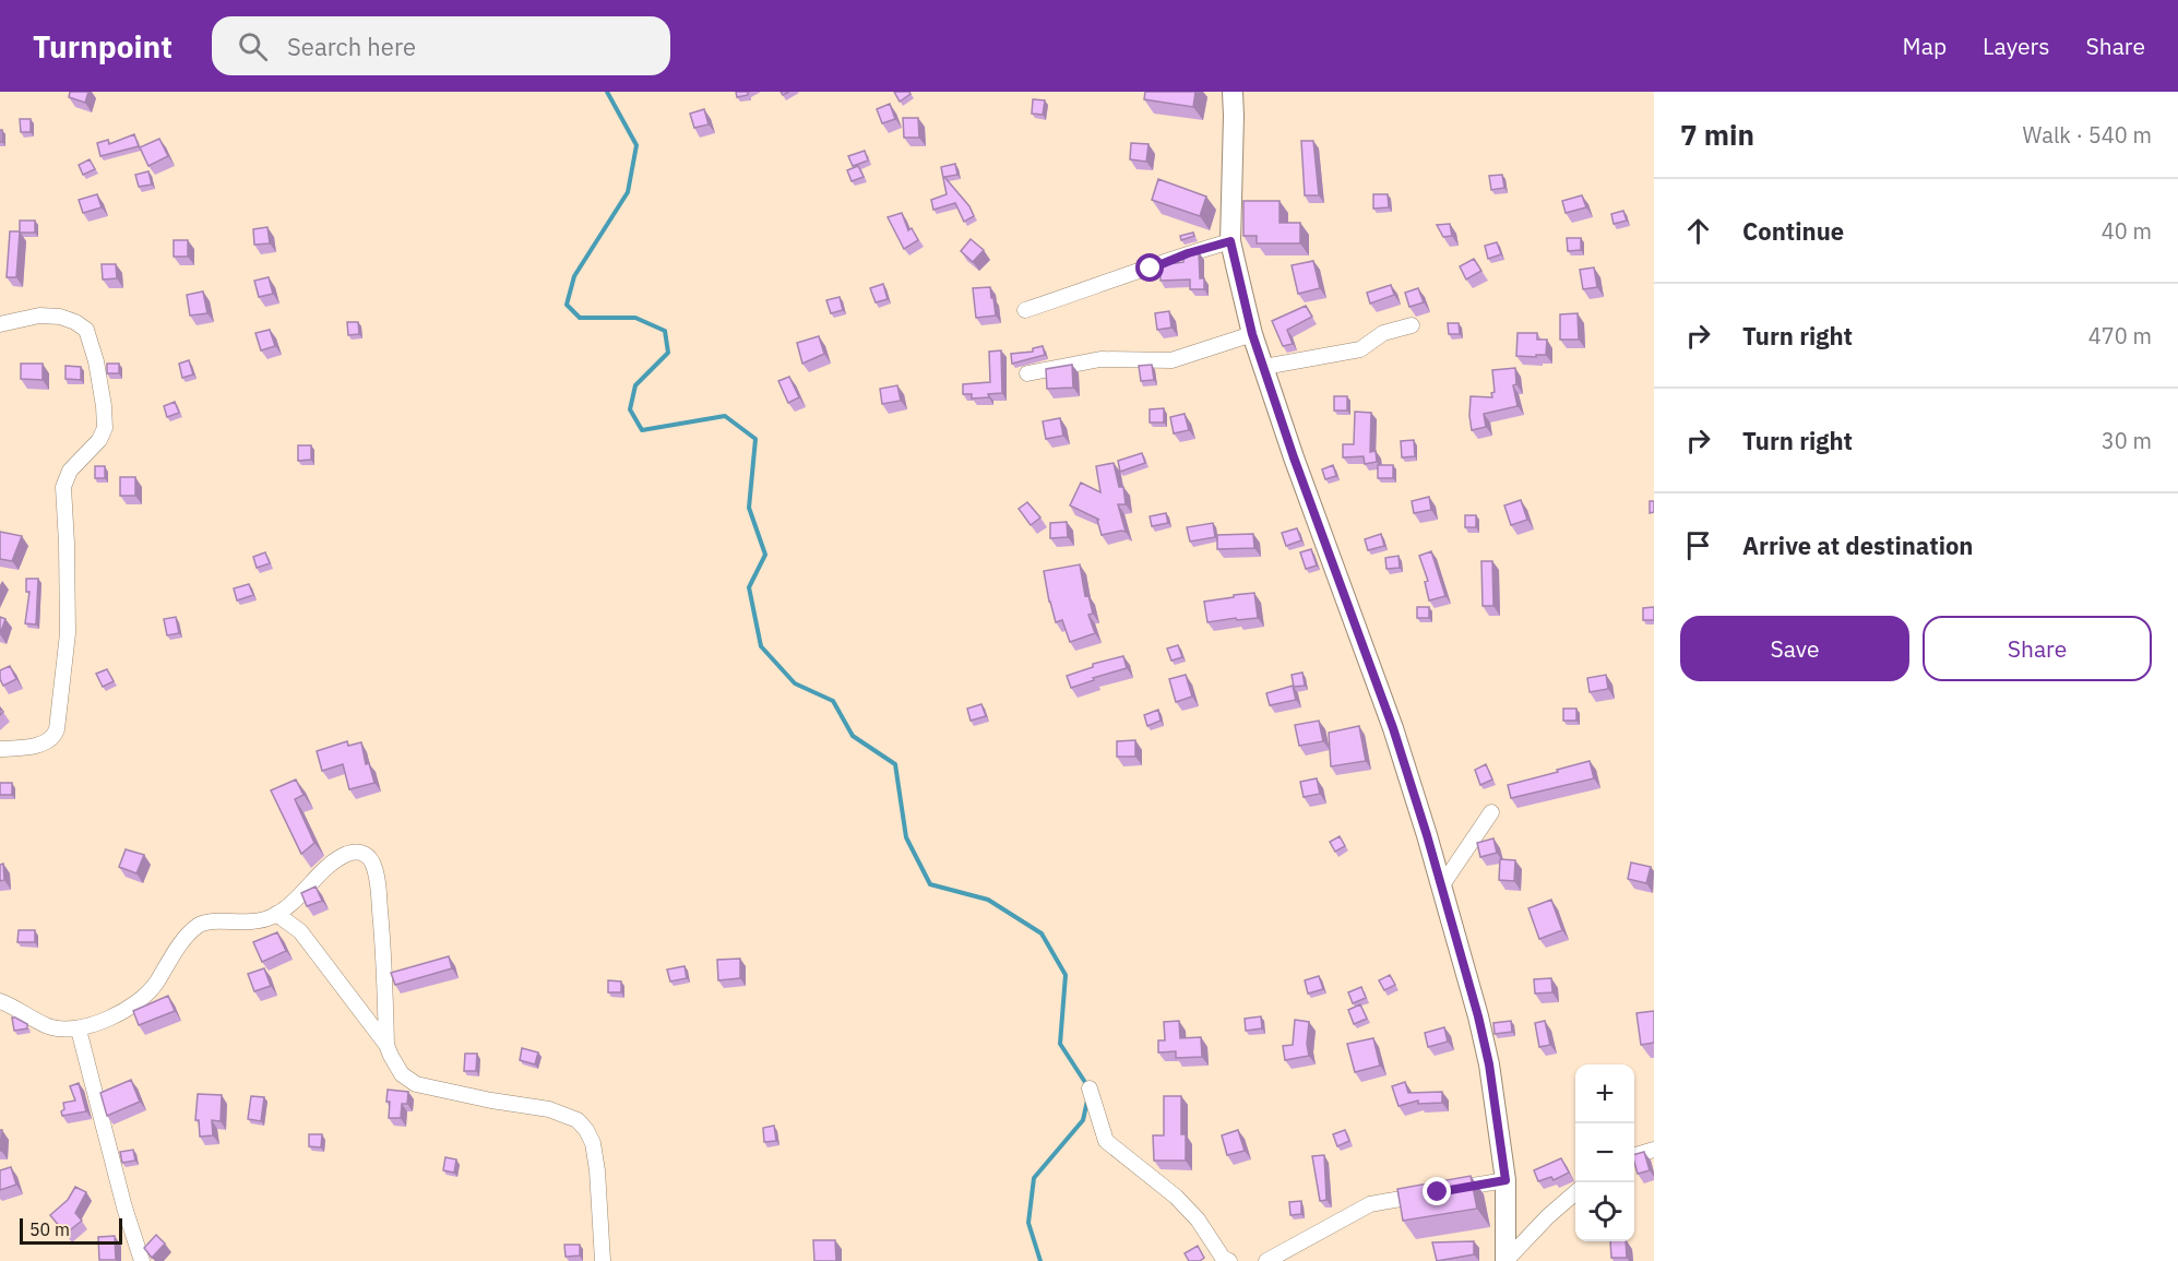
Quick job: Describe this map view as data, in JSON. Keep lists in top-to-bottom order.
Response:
{
  "scale_bar": "50 m",
  "page": {
    "header": "Turnpoint",
    "search": "Search here",
    "nav": ["Map", "Layers", "Share"],
    "heading": ["7 min", "Walk · 540 m"],
    "list": [
      ["Continue", "40 m"],
      ["Turn right", "470 m"],
      ["Turn right", "30 m"],
      "Arrive at destination"
    ],
    "buttons": ["Save", "Share"],
    "map_buttons": ["+", "−"],
    "scale": "50 m"
  }
}
